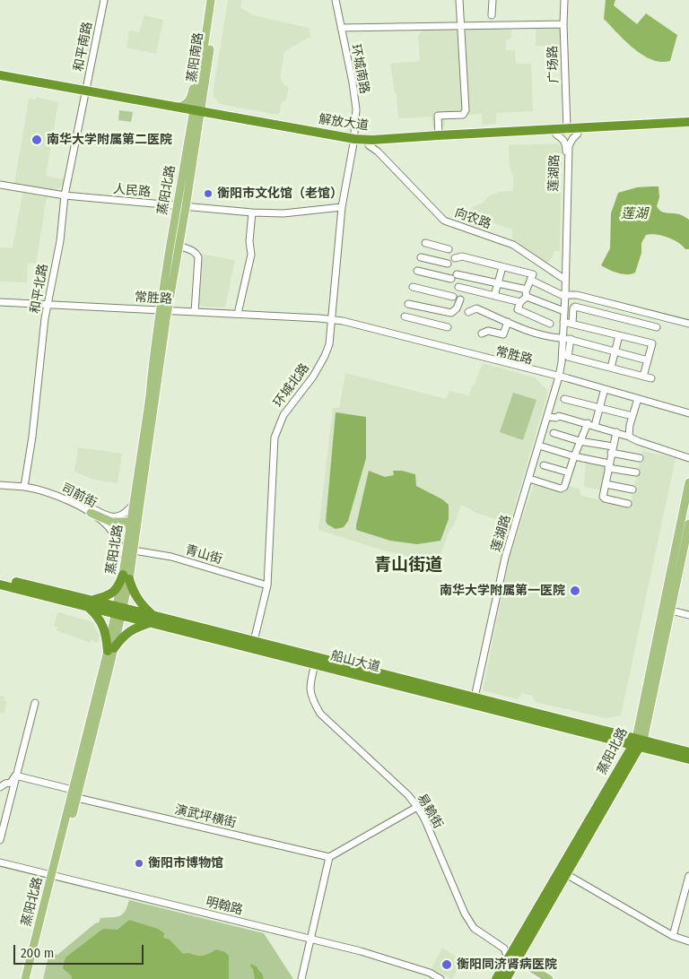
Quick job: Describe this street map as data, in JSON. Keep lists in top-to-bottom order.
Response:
{
  "streets": {
    "highway": ["解放大道", "蒸阳北路", "船山大道"],
    "main road": ["蒸阳南路"],
    "street": [
      "和平南路",
      "广场路",
      "环城南路",
      "莲湖路",
      "人民路",
      "向农路",
      "和平北路",
      "常胜路",
      "环城北路",
      "司前街",
      "青山街",
      "易赖街",
      "演武坪横街",
      "明翰路"
    ]
  },
  "crossings": [
    ["和平南路", "解放大道"],
    ["和平南路", "和平北路"],
    ["蒸阳南路", "解放大道"],
    ["蒸阳南路", "蒸阳北路"],
    ["广场路", "解放大道"],
    ["环城南路", "解放大道"],
    ["环城南路", "环城北路"],
    ["解放大道", "莲湖路"],
    ["解放大道", "蒸阳北路"],
    ["解放大道", "向农路"],
    ["解放大道", "和平北路"],
    ["解放大道", "环城北路"],
    ["莲湖路", "向农路"],
    ["莲湖路", "常胜路"],
    ["莲湖路", "船山大道"],
    ["蒸阳北路", "人民路"],
    ["蒸阳北路", "常胜路"],
    ["蒸阳北路", "司前街"],
    ["蒸阳北路", "青山街"],
    ["蒸阳北路", "船山大道"],
    ["蒸阳北路", "易赖街"],
    ["蒸阳北路", "演武坪横街"],
    ["蒸阳北路", "明翰路"],
    ["人民路", "和平北路"],
    ["人民路", "环城北路"],
    ["和平北路", "常胜路"],
    ["和平北路", "司前街"],
    ["常胜路", "环城北路"],
    ["环城北路", "青山街"],
    ["环城北路", "船山大道"],
    ["船山大道", "易赖街"]
  ],
  "districts": ["青山街道"],
  "water": ["莲湖"],
  "places": [
    "南华大学附属第二医院",
    "衡阳市文化馆（老馆）",
    "南华大学附属第一医院",
    "衡阳市博物馆",
    "衡阳同济肾病医院"
  ],
  "scale_bar": "200 m"
}
